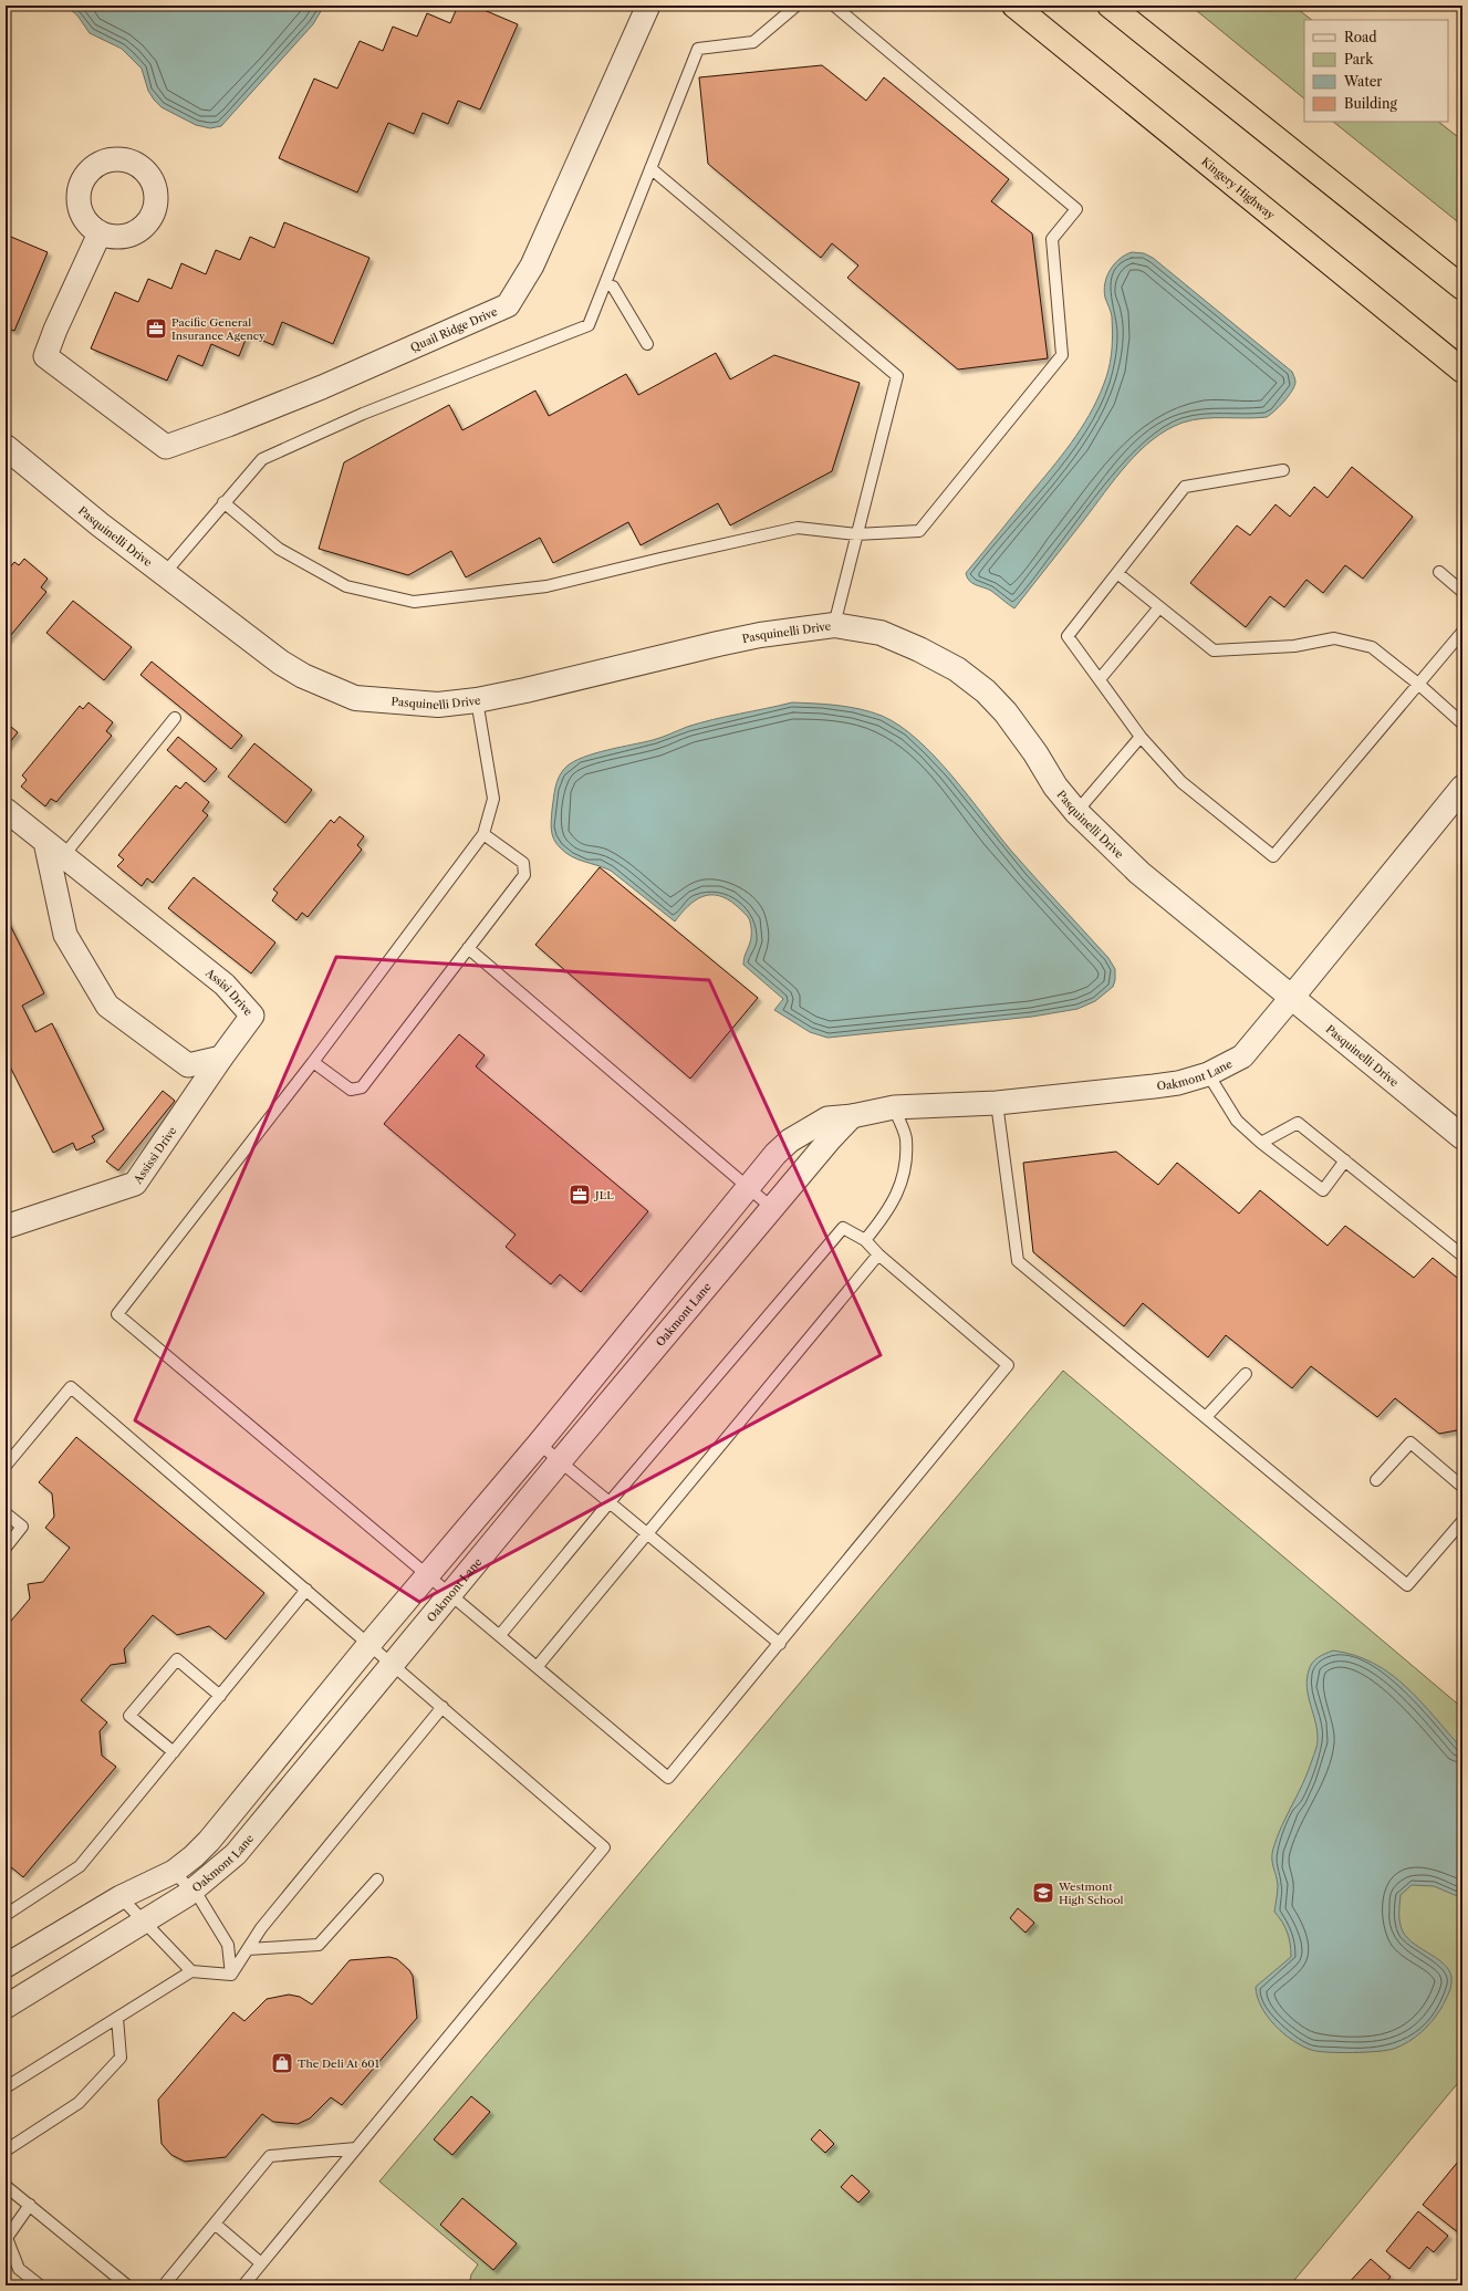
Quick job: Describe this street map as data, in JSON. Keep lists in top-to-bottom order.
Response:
{
  "streets": {
    "highway": ["Kingery Highway"],
    "street": [
      "Quail Ridge Drive",
      "Pasquinelli Drive",
      "Assisi Drive",
      "Oakmont Lane",
      "Assissi Drive"
    ]
  },
  "crossings": [
    ["Pasquinelli Drive", "Oakmont Lane"],
    ["Assisi Drive", "Assissi Drive"]
  ],
  "places": {
    "office": ["Pacific General Insurance Agency", "JLL"],
    "school or university": ["Westmont High School"],
    "shop": ["The Deli At 601"]
  },
  "legend": [
    "Road",
    "Park",
    "Water",
    "Building"
  ]
}
